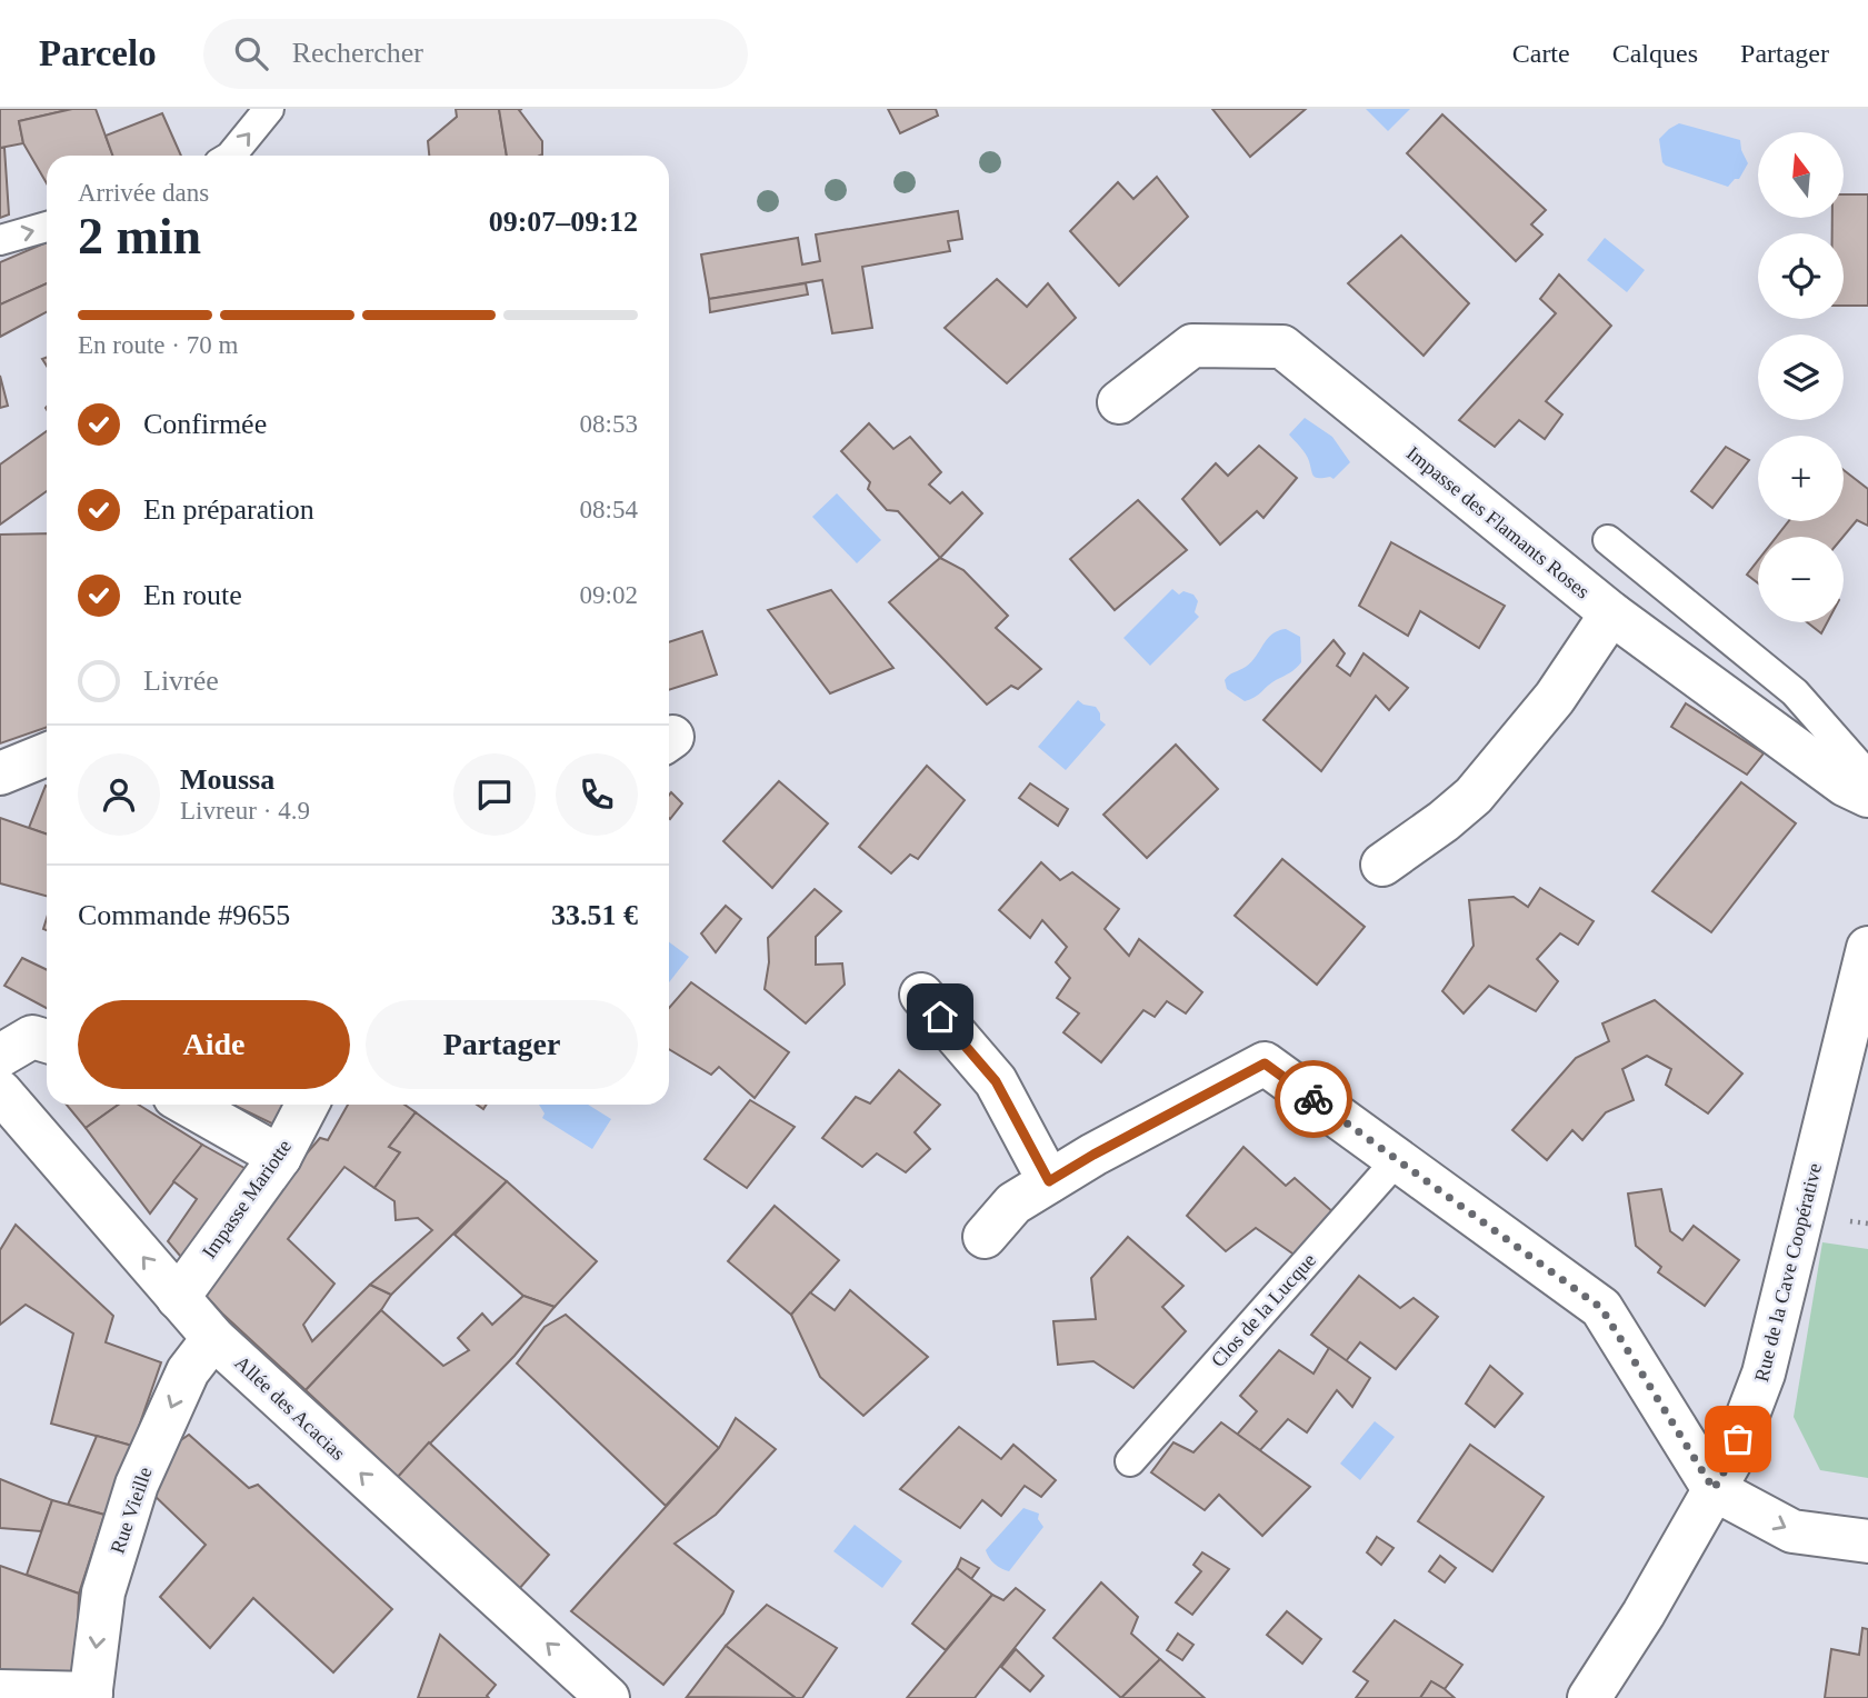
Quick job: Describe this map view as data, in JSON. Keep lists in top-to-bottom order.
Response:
{
  "streets": {
    "street": [
      "Impasse des Flamants Roses",
      "Impasse Mariotte",
      "Rue de la Cave Coopérative",
      "Allée des Acacias",
      "Rue Vieille"
    ],
    "lane": ["Clos de la Lucque"]
  },
  "crossings": [
    ["Impasse Mariotte", "Allée des Acacias"],
    ["Allée des Acacias", "Rue Vieille"]
  ],
  "one_way": ["Allée des Acacias", "Rue Vieille"],
  "north": "top",
  "page": {
    "header": "Parcelo",
    "search": "Rechercher",
    "nav": ["Carte", "Calques", "Partager"],
    "map_buttons": ["+", "−"],
    "heading": ["2 min", "Arrivée dans", "09:07–09:12"],
    "panel": [
      "Moussa",
      "Livreur · 4.9",
      "Commande #9655",
      "33.51 €"
    ],
    "bar": "En route · 70 m",
    "list": [
      ["Confirmée", "08:53"],
      ["En préparation", "08:54"],
      ["En route", "09:02"],
      "Livrée"
    ],
    "buttons": ["Aide", "Partager"]
  }
}
